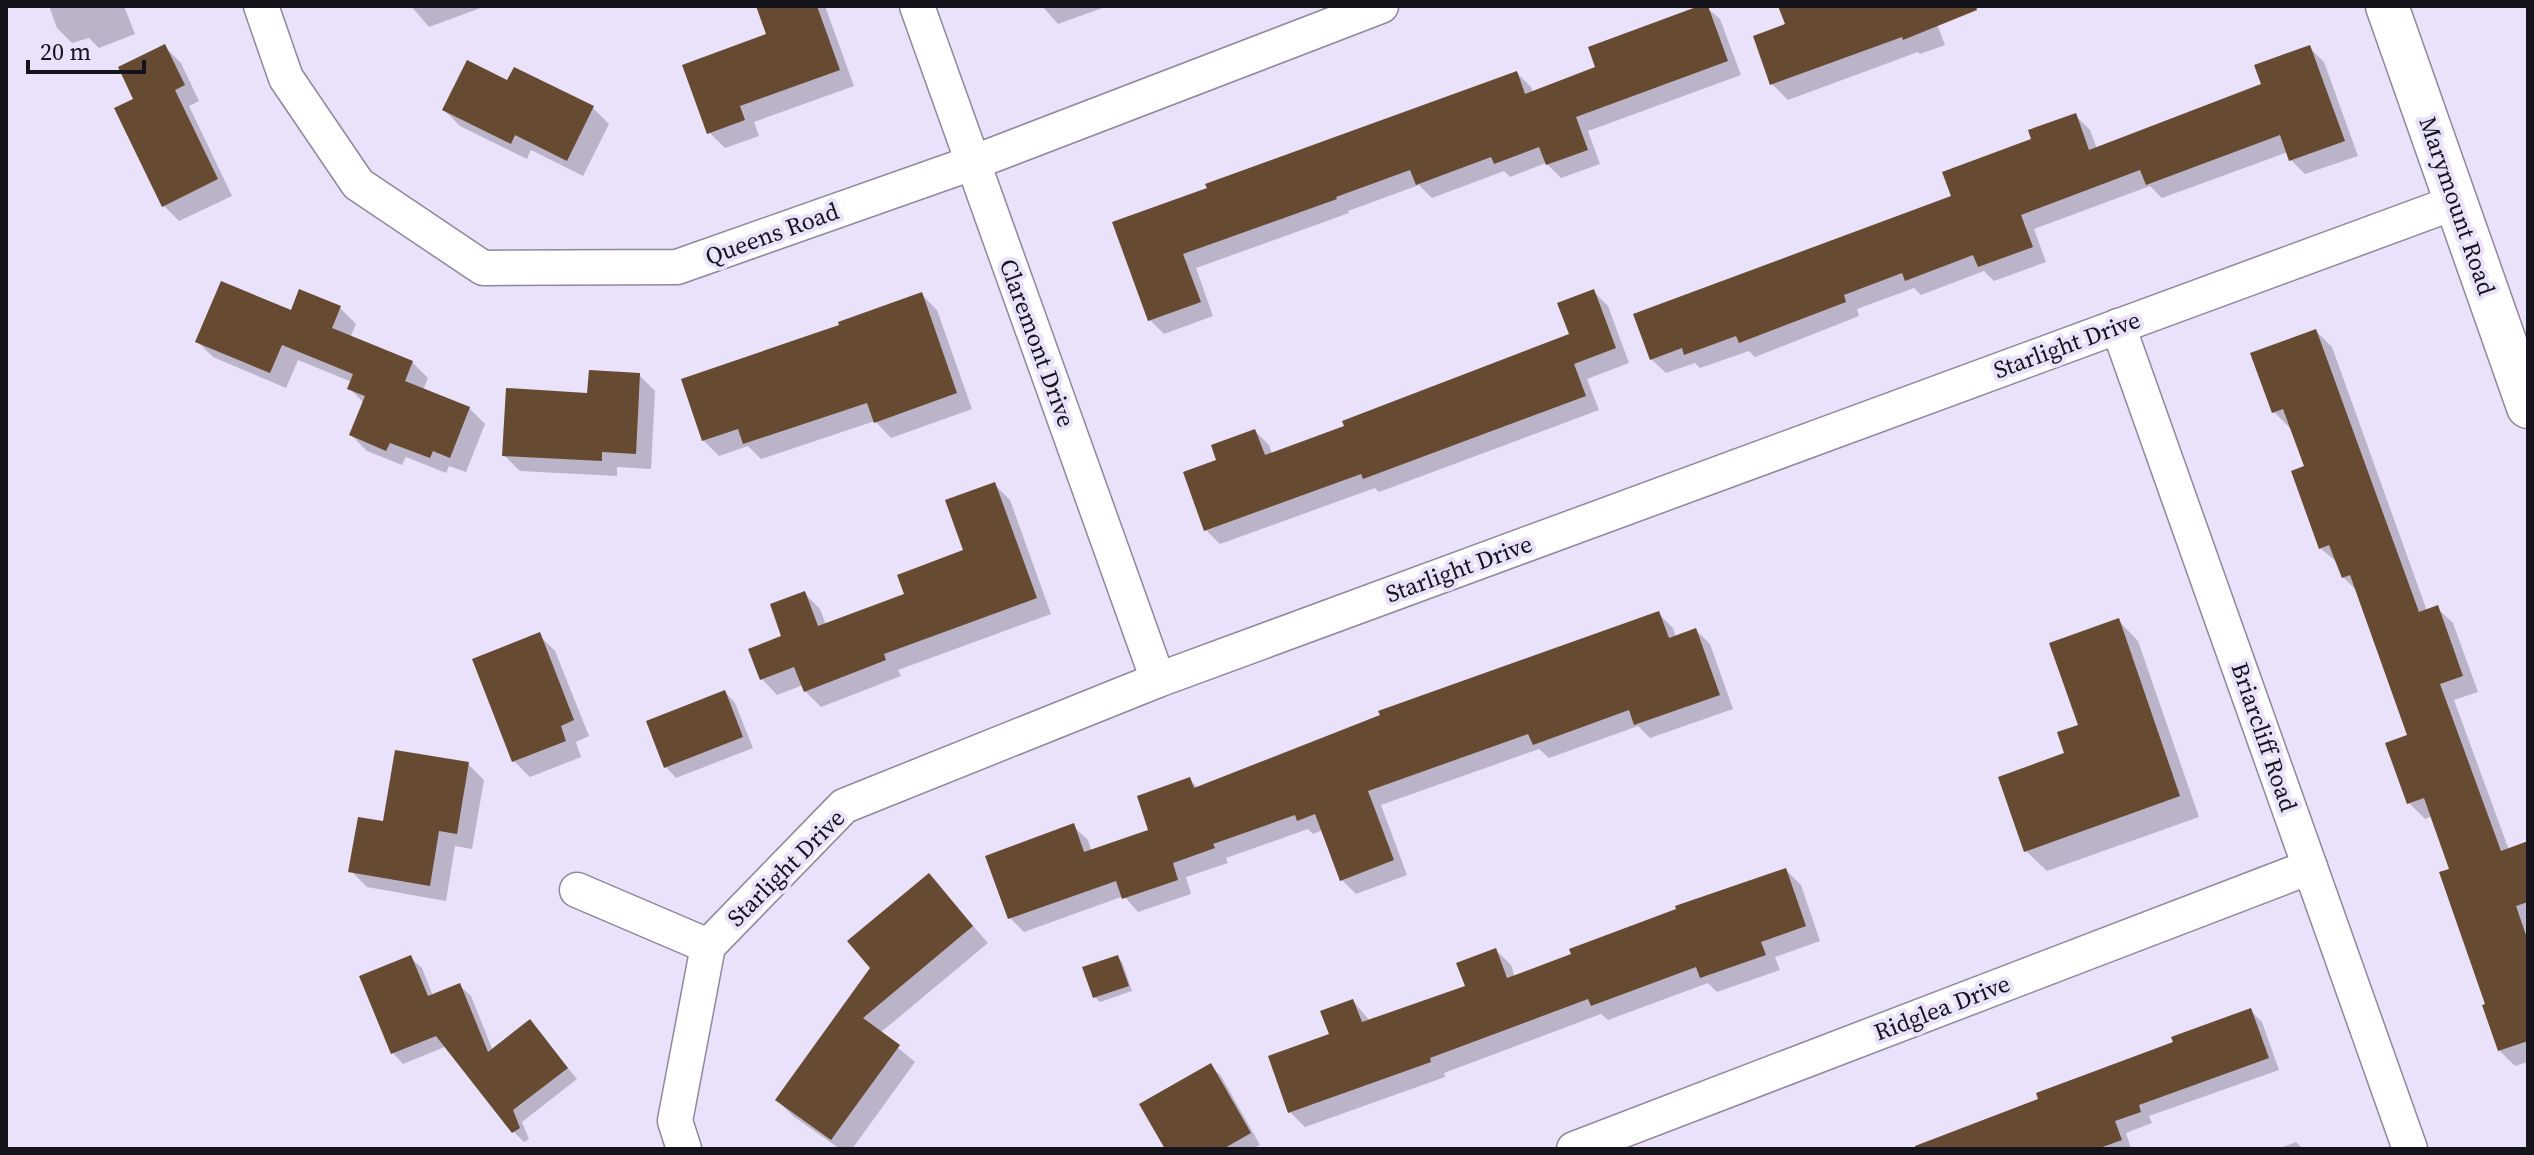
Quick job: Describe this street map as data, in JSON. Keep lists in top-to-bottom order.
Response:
{
  "streets": {
    "street": [
      "Marymount Road",
      "Queens Road",
      "Claremont Drive",
      "Starlight Drive",
      "Briarcliff Road",
      "Ridglea Drive"
    ]
  },
  "crossings": [
    ["Marymount Road", "Starlight Drive"],
    ["Queens Road", "Claremont Drive"],
    ["Claremont Drive", "Starlight Drive"],
    ["Starlight Drive", "Briarcliff Road"],
    ["Briarcliff Road", "Ridglea Drive"]
  ],
  "scale_bar": "20 m"
}
